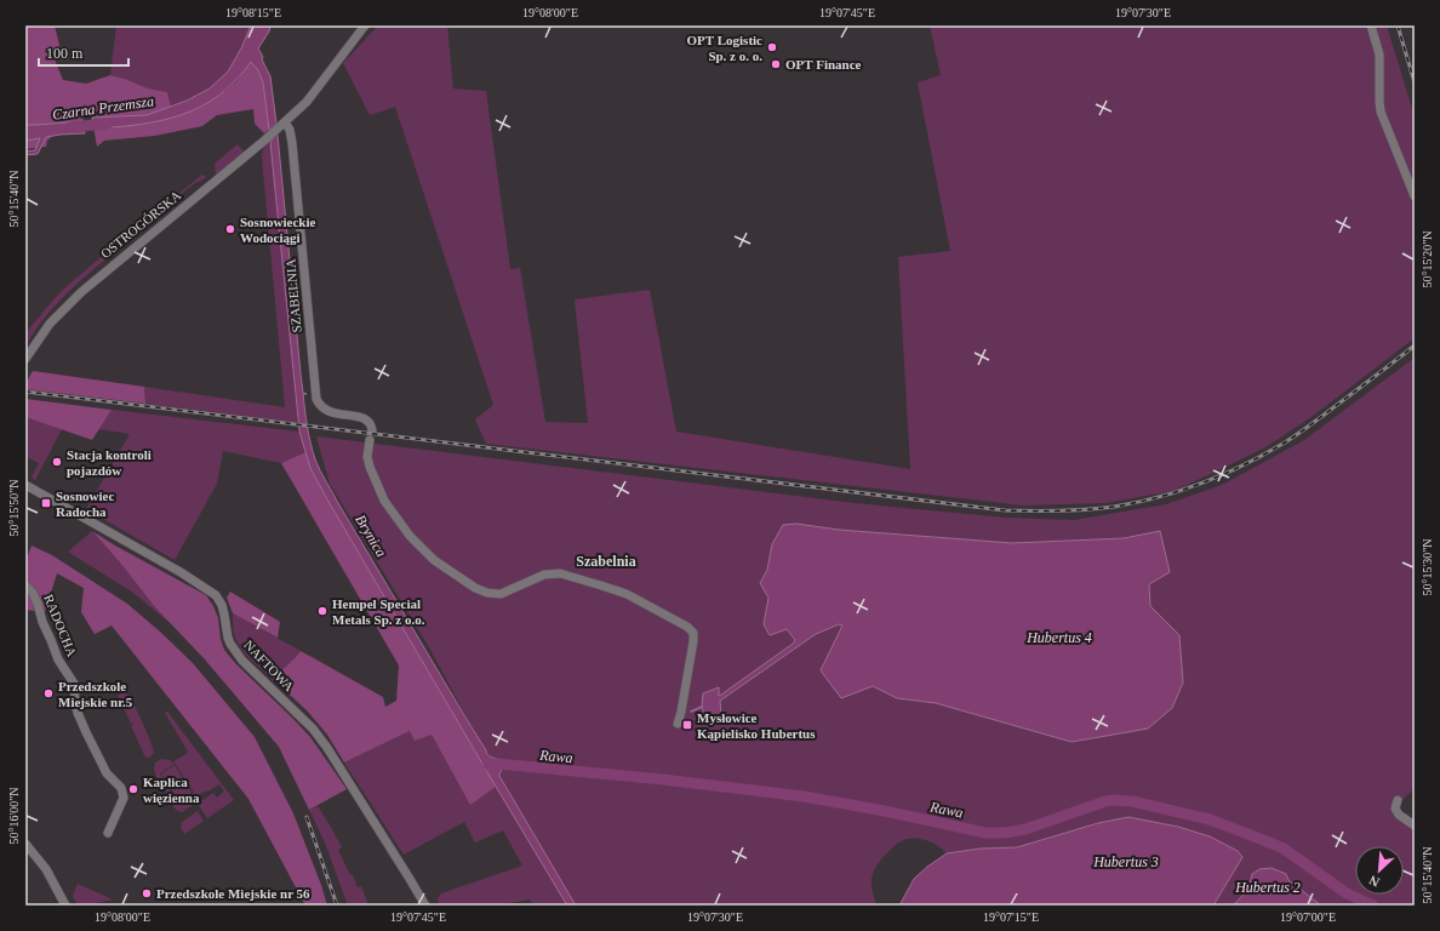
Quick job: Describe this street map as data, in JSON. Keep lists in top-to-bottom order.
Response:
{
  "streets": {
    "street": [
      "OSTROGÓRSKA",
      "SZABELNIA",
      "RADOCHA",
      "NAFTOWA"
    ]
  },
  "crossings": [
    ["OSTROGÓRSKA", "SZABELNIA"]
  ],
  "districts": ["Szabelnia"],
  "water": [
    "Czarna Przemsza",
    "Brynica",
    "Hubertus 4",
    "Rawa",
    "Hubertus 3",
    "Hubertus 2"
  ],
  "places": {
    "other": [
      "OPT Logistic Sp. z o. o.",
      "OPT Finance",
      "Sosnowieckie Wodociągi",
      "Stacja kontroli pojazdów",
      "Hempel Special Metals Sp. z o.o.",
      "Przedszkole Miejskie nr.5",
      "Kaplica więzienna",
      "Przedszkole Miejskie nr 56"
    ],
    "transit": ["Sosnowiec Radocha", "Mysłowice Kąpielisko Hubertus"]
  },
  "scale_bar": "100 m",
  "north": "bottom left",
  "coordinates": [
    "19°08'15\"E",
    "19°08'00\"E",
    "19°07'45\"E",
    "19°07'30\"E",
    "50°15'40\"N",
    "50°15'20\"N",
    "50°15'50\"N",
    "50°15'30\"N",
    "50°16'00\"N",
    "19°07'15\"E",
    "19°07'00\"E"
  ]
}
